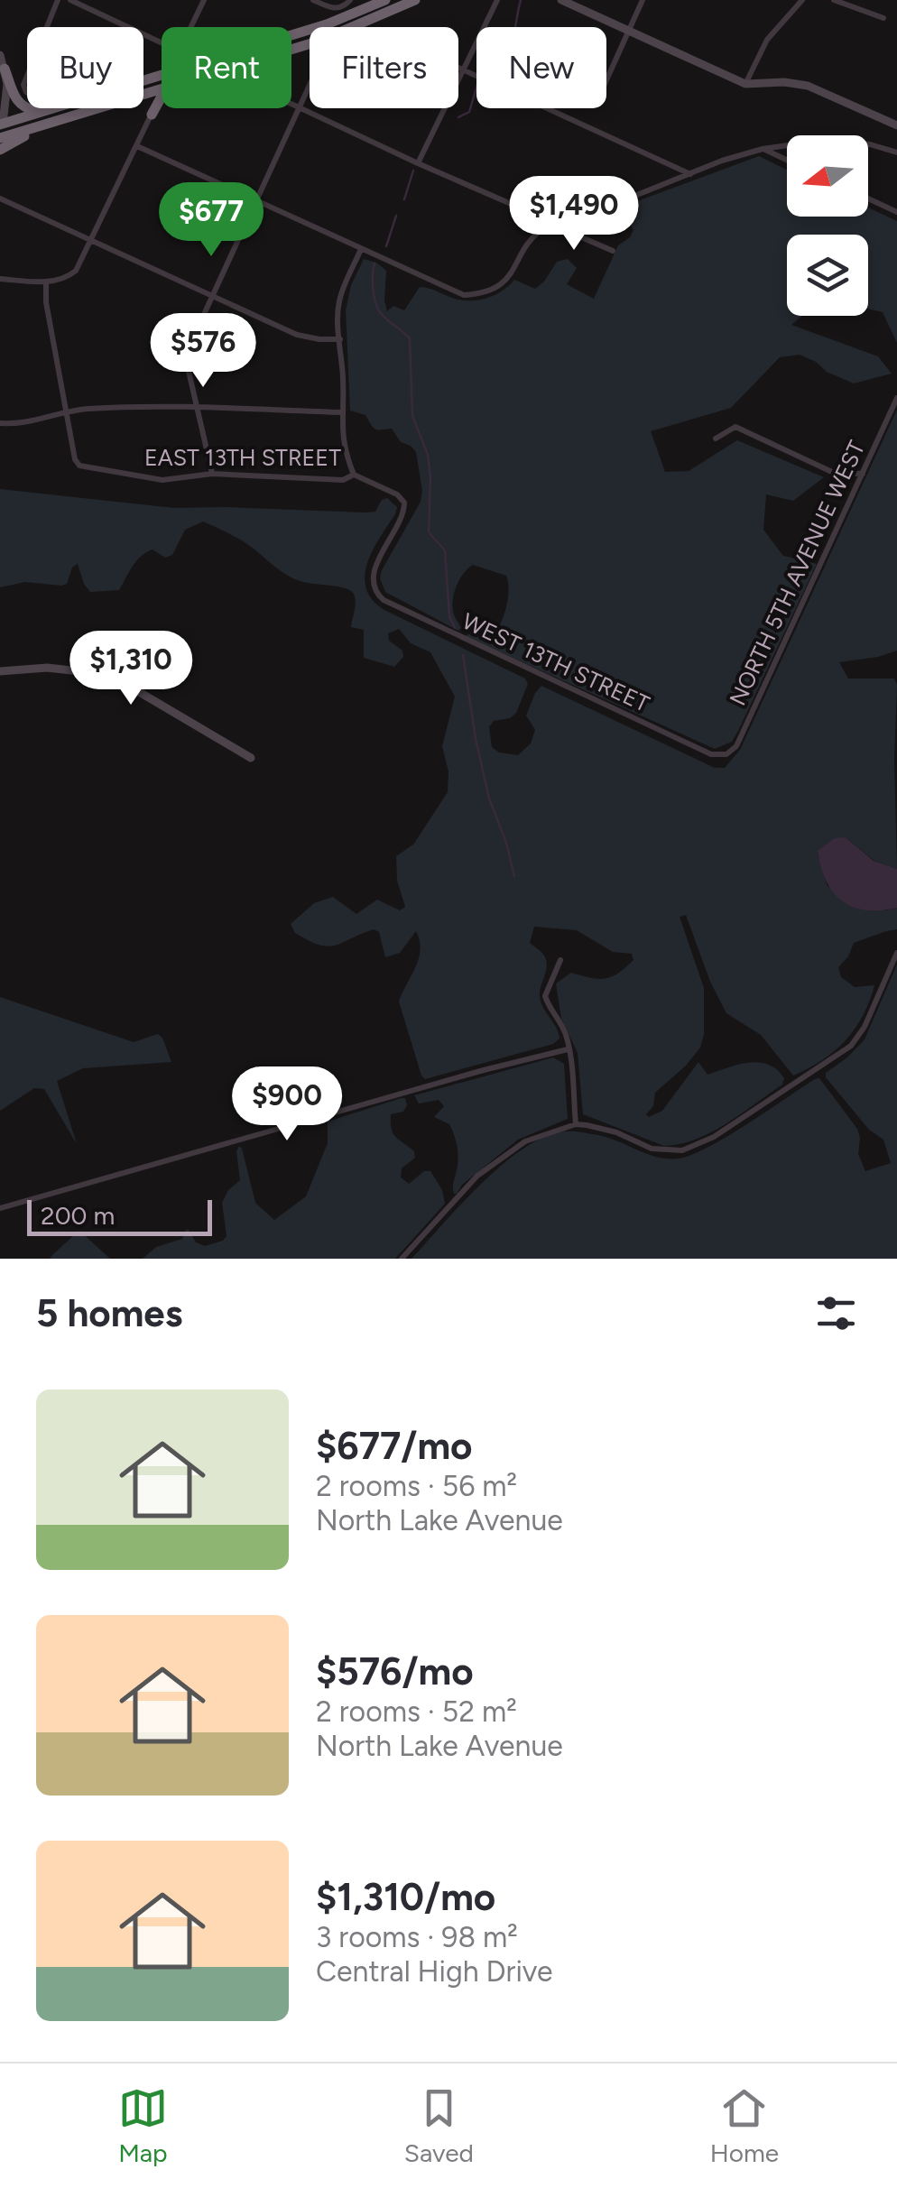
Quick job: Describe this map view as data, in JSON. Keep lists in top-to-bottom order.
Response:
{
  "streets": {
    "street": ["EAST 13TH STREET", "NORTH 5TH AVENUE WEST", "WEST 13TH STREET"]
  },
  "crossings": [
    ["EAST 13TH STREET", "WEST 13TH STREET"],
    ["NORTH 5TH AVENUE WEST", "WEST 13TH STREET"]
  ],
  "scale_bar": "200 m",
  "north": "left",
  "page": {
    "chip": [
      "Buy",
      "Rent",
      "Filters",
      "New"
    ],
    "price": [
      "$1,490",
      "$677",
      "$576",
      "$1,310",
      "$900"
    ],
    "scale": "200 m",
    "heading": "5 homes",
    "list": [
      {
        "name": "$677/mo",
        "note": "2 rooms · 56 m² · North Lake Avenue"
      },
      {
        "name": "$576/mo",
        "note": "2 rooms · 52 m² · North Lake Avenue"
      },
      {
        "name": "$1,310/mo",
        "note": "3 rooms · 98 m² · Central High Drive"
      }
    ],
    "tabs": ["Map", "Saved", "Home"]
  }
}
